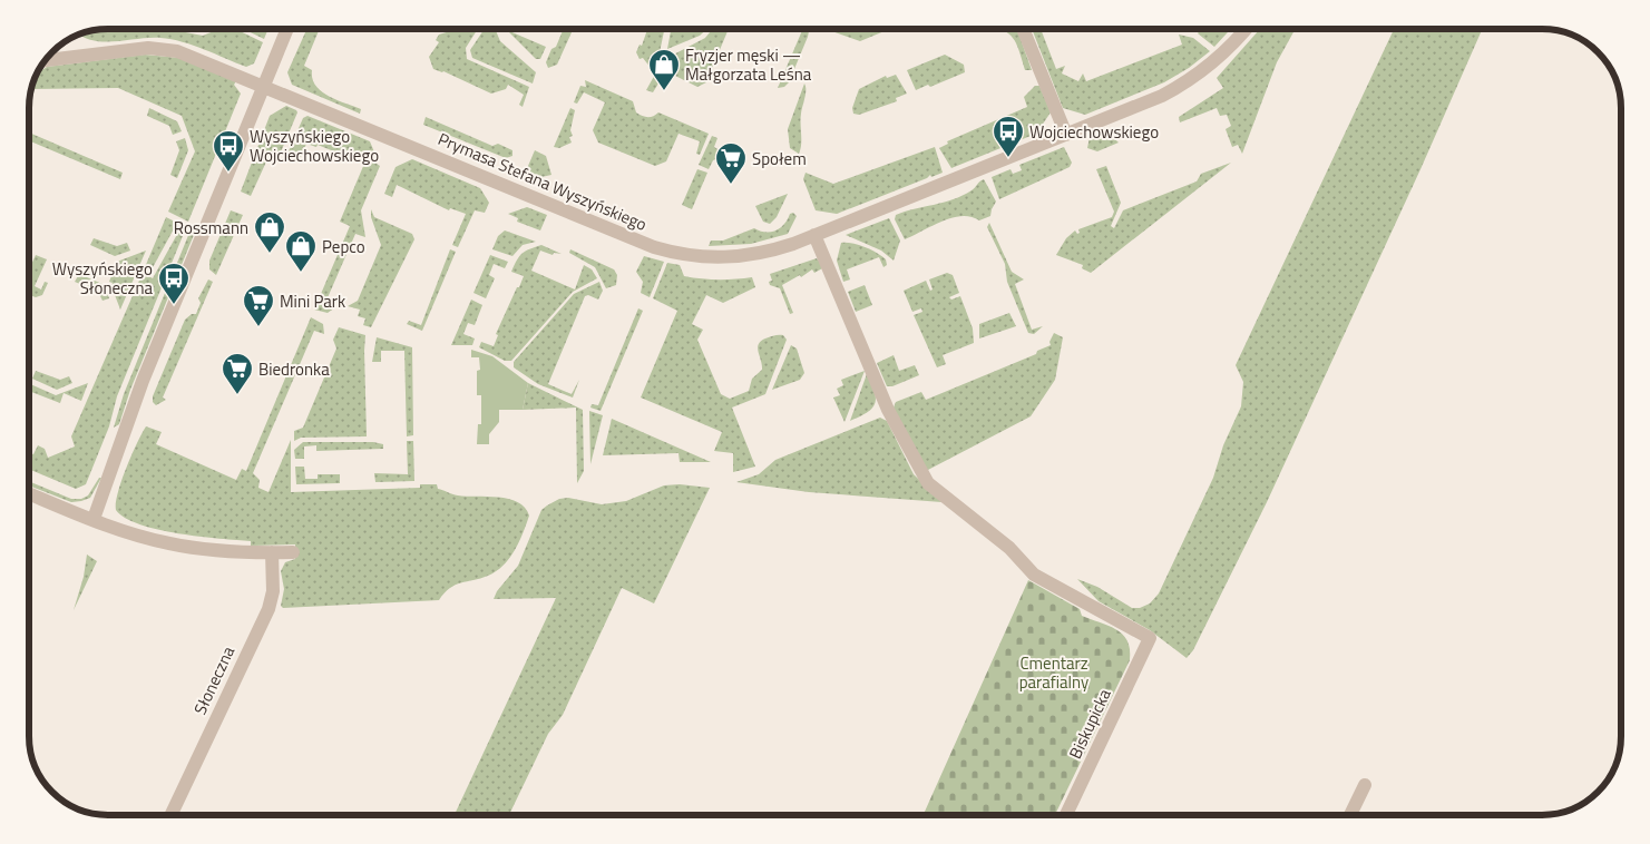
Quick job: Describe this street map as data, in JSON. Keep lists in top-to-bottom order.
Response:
{
  "streets": {
    "street": ["Prymasa Stefana Wyszyńskiego", "Słoneczna", "Biskupicka"]
  },
  "crossings": [
    ["Prymasa Stefana Wyszyńskiego", "Biskupicka"]
  ],
  "parks": ["Cmentarz parafialny"],
  "places": {
    "shop": ["Fryzjer męski — Małgorzata Leśna", "Rossmann", "Pepco"],
    "bus stop": ["Wojciechowskiego", "Wyszyńskiego Wojciechowskiego", "Wyszyńskiego Słoneczna"],
    "supermarket": ["Społem", "Mini Park", "Biedronka"]
  }
}
